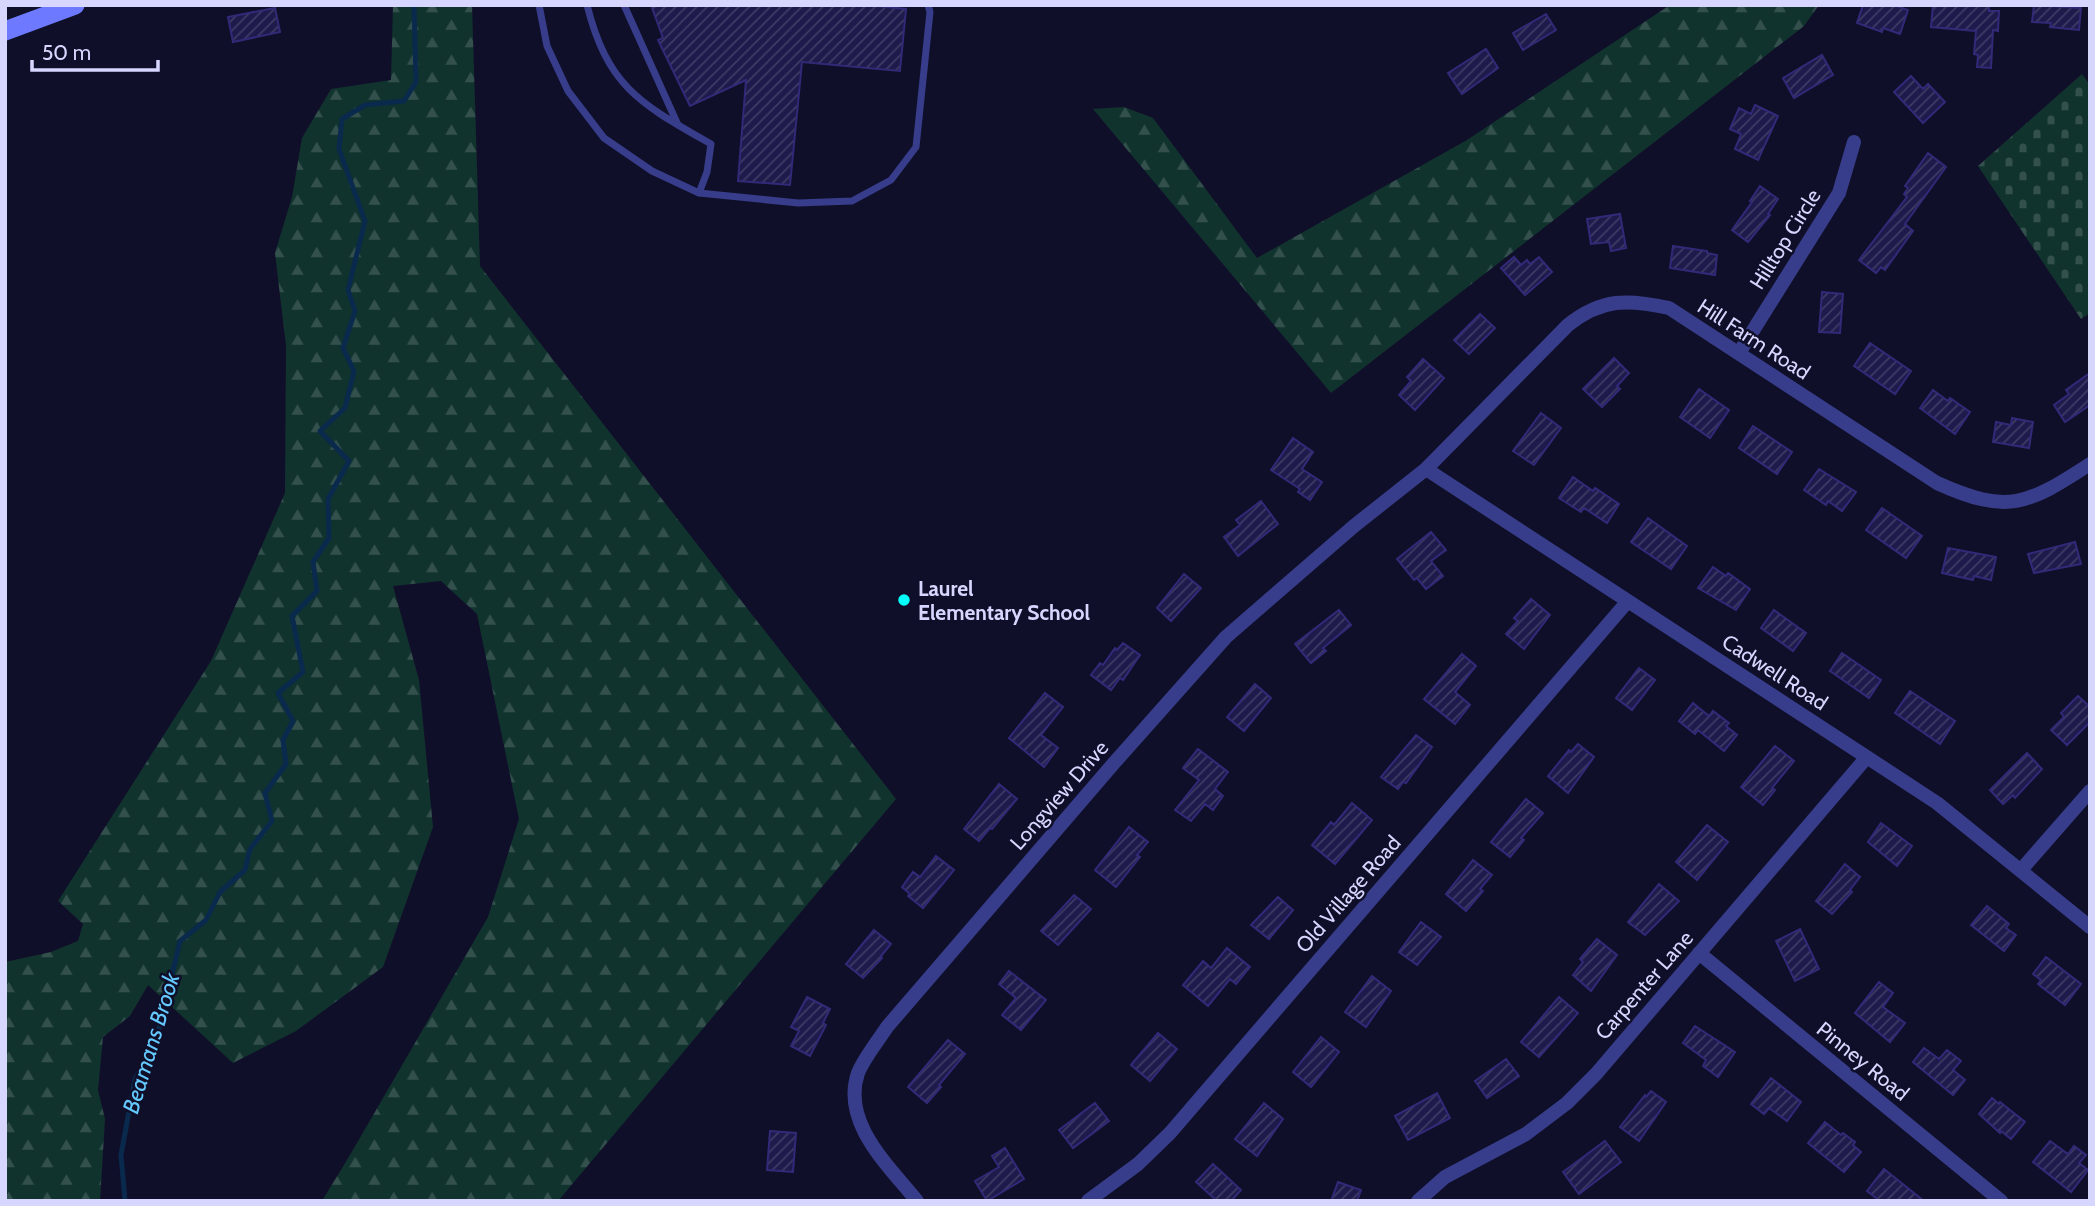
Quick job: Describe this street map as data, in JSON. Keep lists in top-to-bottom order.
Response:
{
  "streets": {
    "street": [
      "Hilltop Circle",
      "Hill Farm Road",
      "Cadwell Road",
      "Longview Drive",
      "Old Village Road",
      "Carpenter Lane",
      "Pinney Road"
    ]
  },
  "crossings": [
    ["Hilltop Circle", "Hill Farm Road"],
    ["Hill Farm Road", "Cadwell Road"],
    ["Hill Farm Road", "Longview Drive"],
    ["Cadwell Road", "Longview Drive"],
    ["Cadwell Road", "Old Village Road"],
    ["Cadwell Road", "Carpenter Lane"],
    ["Carpenter Lane", "Pinney Road"]
  ],
  "water": ["Beamans Brook"],
  "places": ["Laurel Elementary School"],
  "scale_bar": "50 m"
}
